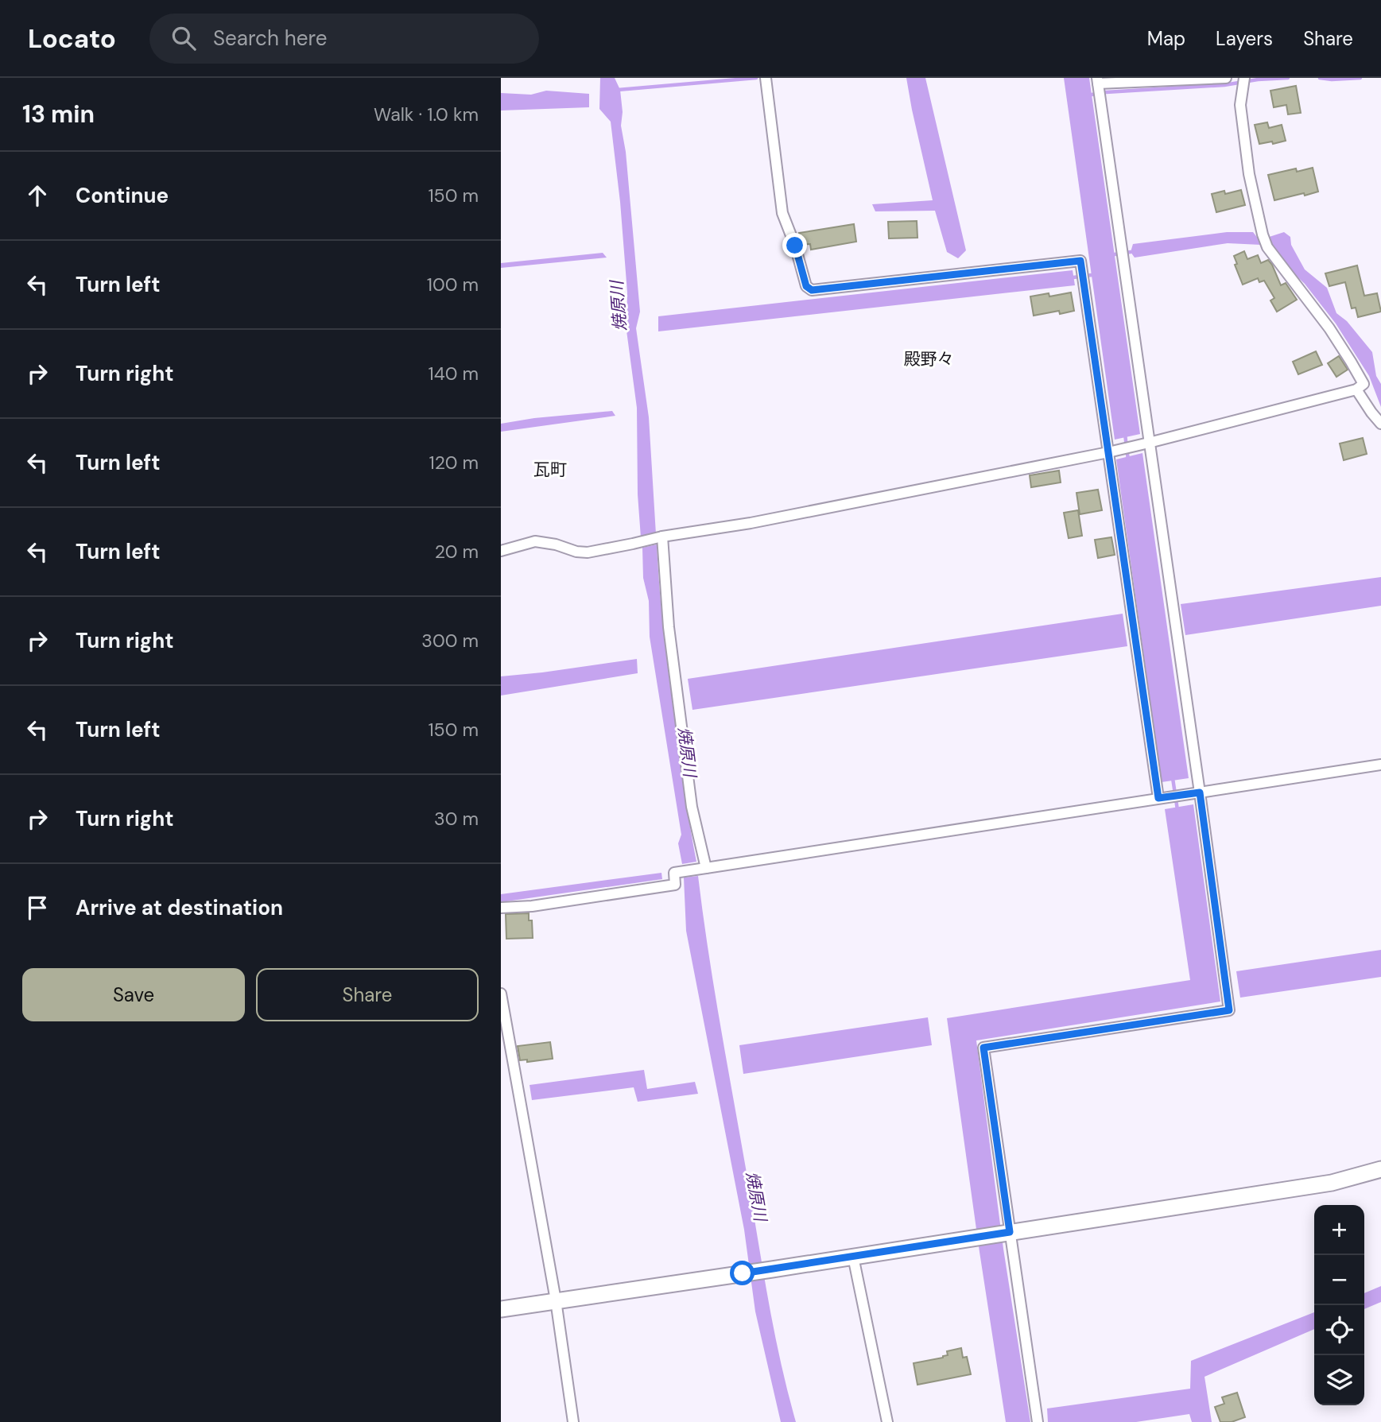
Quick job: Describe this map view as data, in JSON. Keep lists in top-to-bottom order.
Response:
{
  "districts": ["殿野々", "瓦町"],
  "water": ["焼原川"],
  "page": {
    "header": "Locato",
    "search": "Search here",
    "nav": ["Map", "Layers", "Share"],
    "heading": ["13 min", "Walk · 1.0 km"],
    "list": [
      ["Continue", "150 m"],
      ["Turn left", "100 m"],
      ["Turn right", "140 m"],
      ["Turn left", "120 m"],
      ["Turn left", "20 m"],
      ["Turn right", "300 m"],
      ["Turn left", "150 m"],
      ["Turn right", "30 m"],
      "Arrive at destination"
    ],
    "buttons": ["Save", "Share"],
    "map_buttons": ["+", "−"]
  }
}
